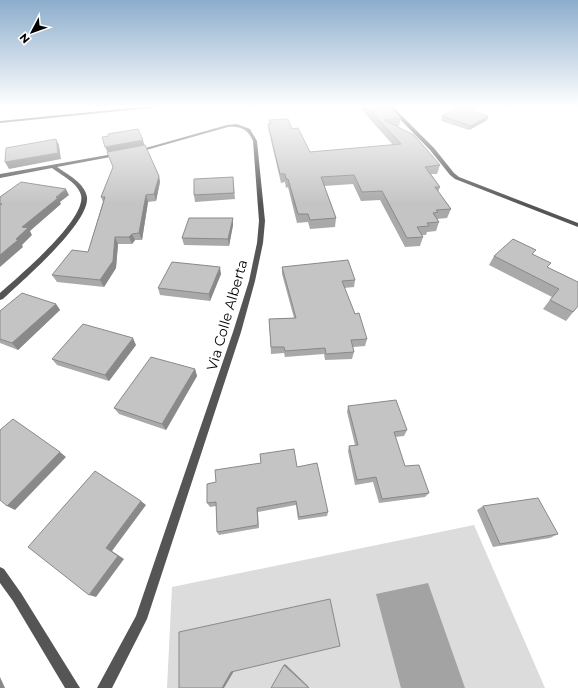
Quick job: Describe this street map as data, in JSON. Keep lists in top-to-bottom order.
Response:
{
  "streets": {
    "street": ["Via Colle Alberta"]
  },
  "north": "bottom left"
}
